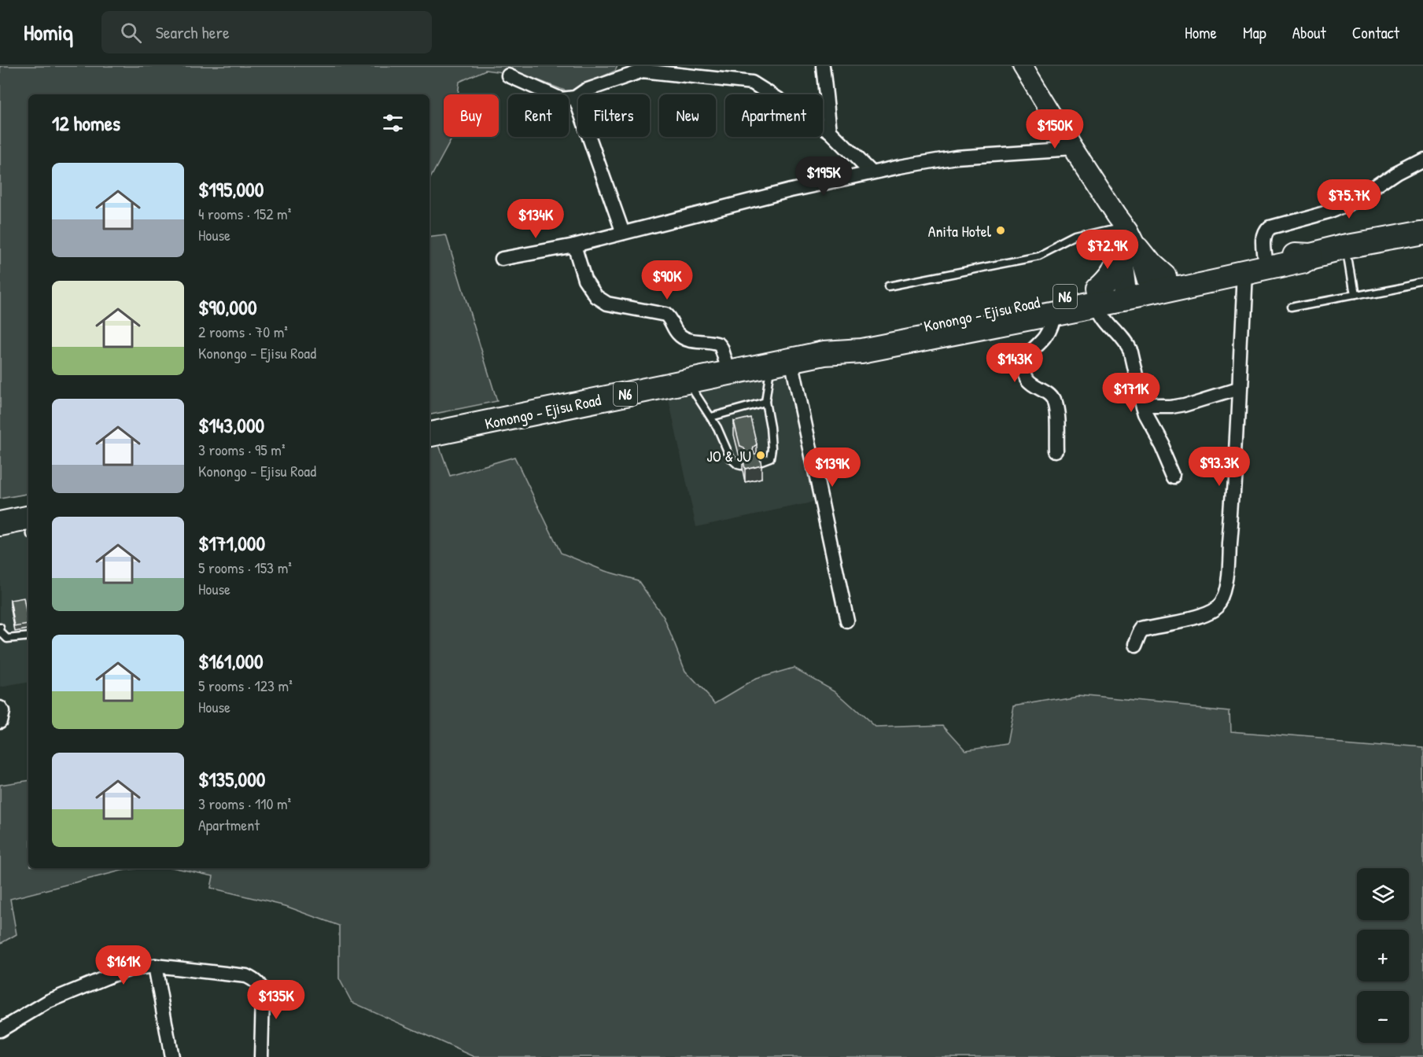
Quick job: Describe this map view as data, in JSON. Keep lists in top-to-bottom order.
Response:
{
  "streets": {
    "highway": ["N6", "Konongo - Ejisu Road"]
  },
  "places": ["Anita Hotel", "JO & JU"],
  "page": {
    "header": "Homiq",
    "search": "Search here",
    "nav": [
      "Home",
      "Map",
      "About",
      "Contact"
    ],
    "chip": [
      "Buy",
      "Rent",
      "Filters",
      "New",
      "Apartment"
    ],
    "heading": "12 homes",
    "price": [
      "$150K",
      "$195K",
      "$75.7K",
      "$134K",
      "$72.9K",
      "$90K",
      "$143K",
      "$171K",
      "$93.3K",
      "$139K",
      "$161K",
      "$135K"
    ],
    "list": [
      {
        "name": "$195,000",
        "note": "4 rooms · 152 m² · House"
      },
      {
        "name": "$90,000",
        "note": "2 rooms · 70 m² · Konongo - Ejisu Road"
      },
      {
        "name": "$143,000",
        "note": "3 rooms · 95 m² · Konongo - Ejisu Road"
      },
      {
        "name": "$171,000",
        "note": "5 rooms · 153 m² · House"
      },
      {
        "name": "$161,000",
        "note": "5 rooms · 123 m² · House"
      },
      {
        "name": "$135,000",
        "note": "3 rooms · 110 m² · Apartment"
      }
    ],
    "map_buttons": ["+", "−"]
  }
}
